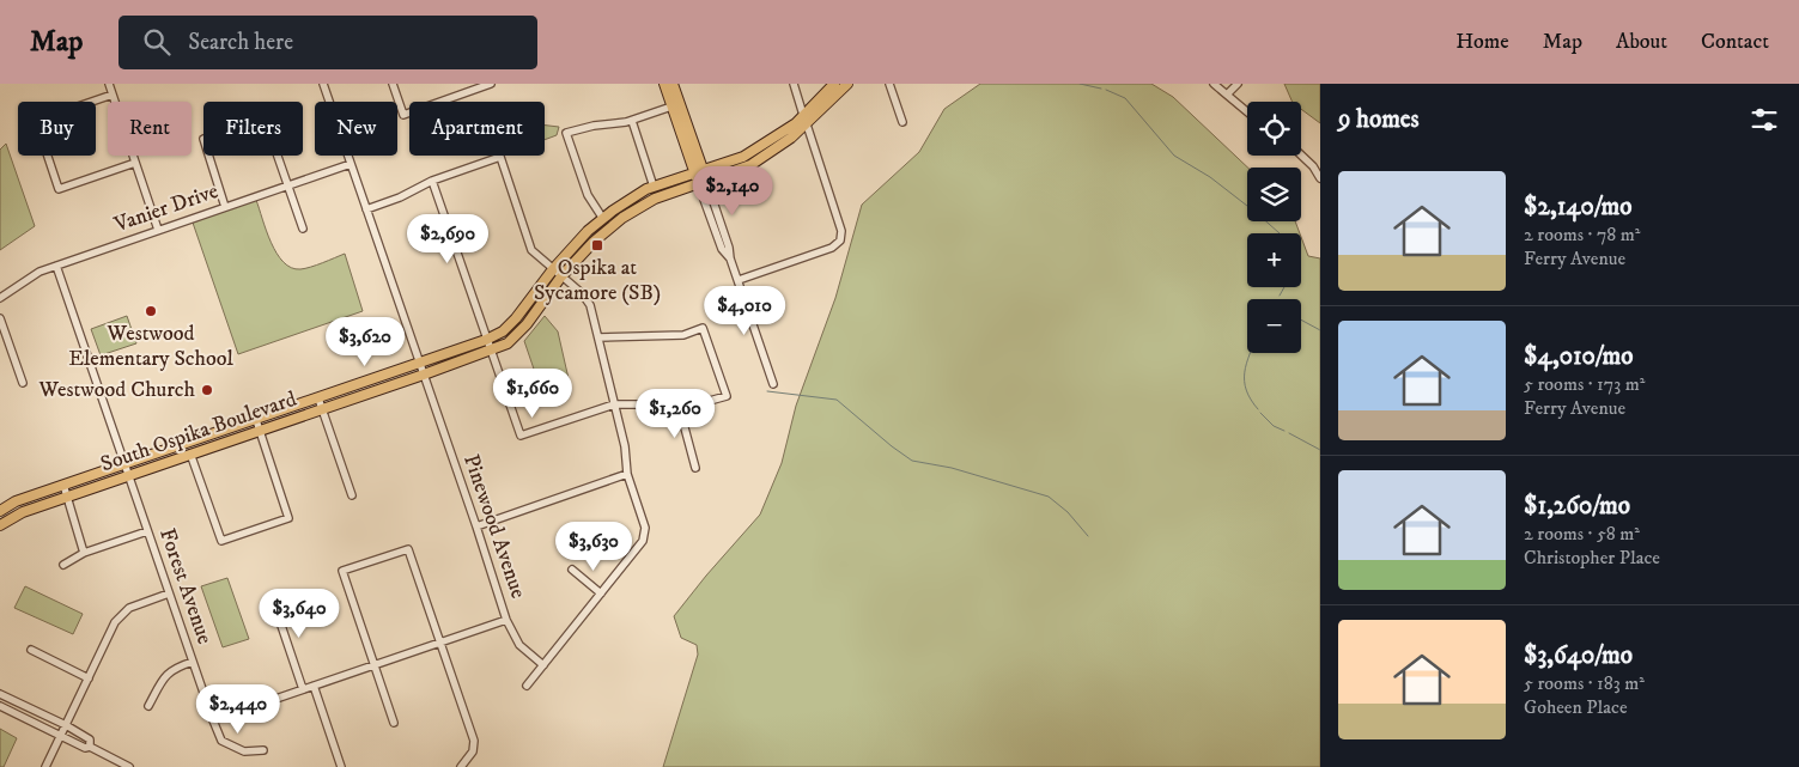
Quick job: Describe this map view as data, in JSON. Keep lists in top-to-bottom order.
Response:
{
  "streets": {
    "main road": ["South Ospika Boulevard"],
    "street": ["Vanier Drive", "Pinewood Avenue", "Forest Avenue"]
  },
  "crossings": [
    ["Vanier Drive", "Pinewood Avenue"],
    ["Vanier Drive", "Forest Avenue"],
    ["South Ospika Boulevard", "Pinewood Avenue"],
    ["South Ospika Boulevard", "Forest Avenue"]
  ],
  "places": {
    "transit": ["Ospika at Sycamore (SB)"],
    "other": ["Westwood Elementary School", "Westwood Church"]
  },
  "page": {
    "header": "Map",
    "search": "Search here",
    "nav": [
      "Home",
      "Map",
      "About",
      "Contact"
    ],
    "heading": "9 homes",
    "map_buttons": ["+", "−"],
    "chip": [
      "Buy",
      "Rent",
      "Filters",
      "New",
      "Apartment"
    ],
    "list": [
      {
        "name": "$2,140/mo",
        "note": "2 rooms · 78 m² · Ferry Avenue"
      },
      {
        "name": "$4,010/mo",
        "note": "5 rooms · 173 m² · Ferry Avenue"
      },
      {
        "name": "$1,260/mo",
        "note": "2 rooms · 58 m² · Christopher Place"
      },
      {
        "name": "$3,640/mo",
        "note": "5 rooms · 183 m² · Goheen Place"
      }
    ],
    "price": [
      "$2,140",
      "$2,690",
      "$4,010",
      "$3,620",
      "$1,660",
      "$1,260",
      "$3,630",
      "$3,640",
      "$2,440"
    ]
  }
}
